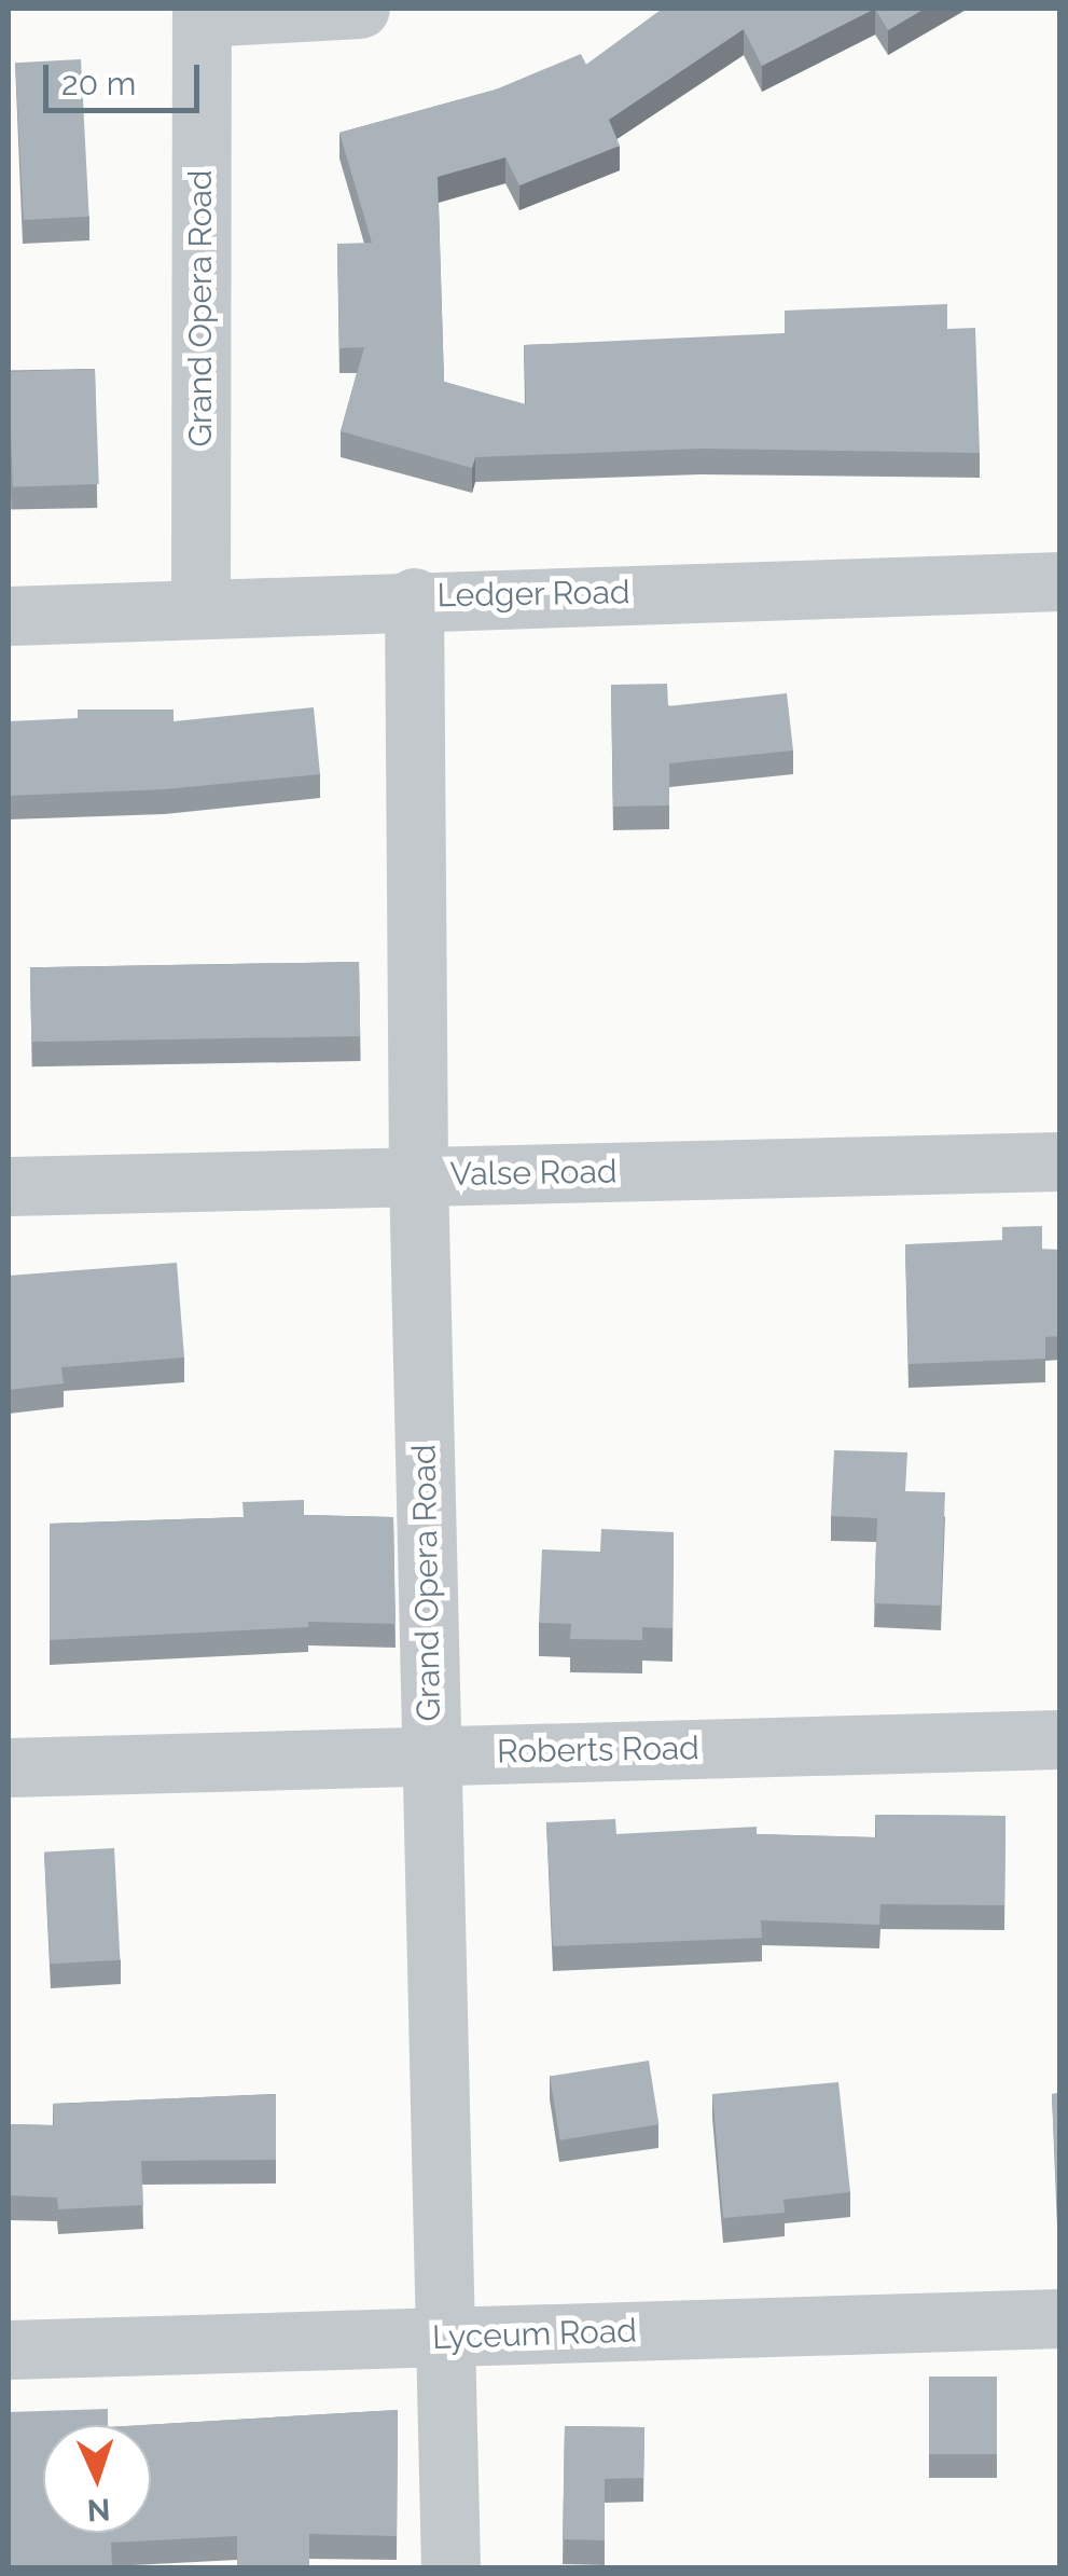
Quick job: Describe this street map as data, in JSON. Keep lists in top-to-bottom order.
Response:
{
  "streets": {
    "street": [
      "Grand Opera Road",
      "Ledger Road",
      "Valse Road",
      "Roberts Road",
      "Lyceum Road"
    ]
  },
  "crossings": [
    ["Grand Opera Road", "Ledger Road"],
    ["Grand Opera Road", "Valse Road"],
    ["Grand Opera Road", "Roberts Road"],
    ["Grand Opera Road", "Lyceum Road"]
  ],
  "scale_bar": "20 m",
  "north": "bottom"
}
